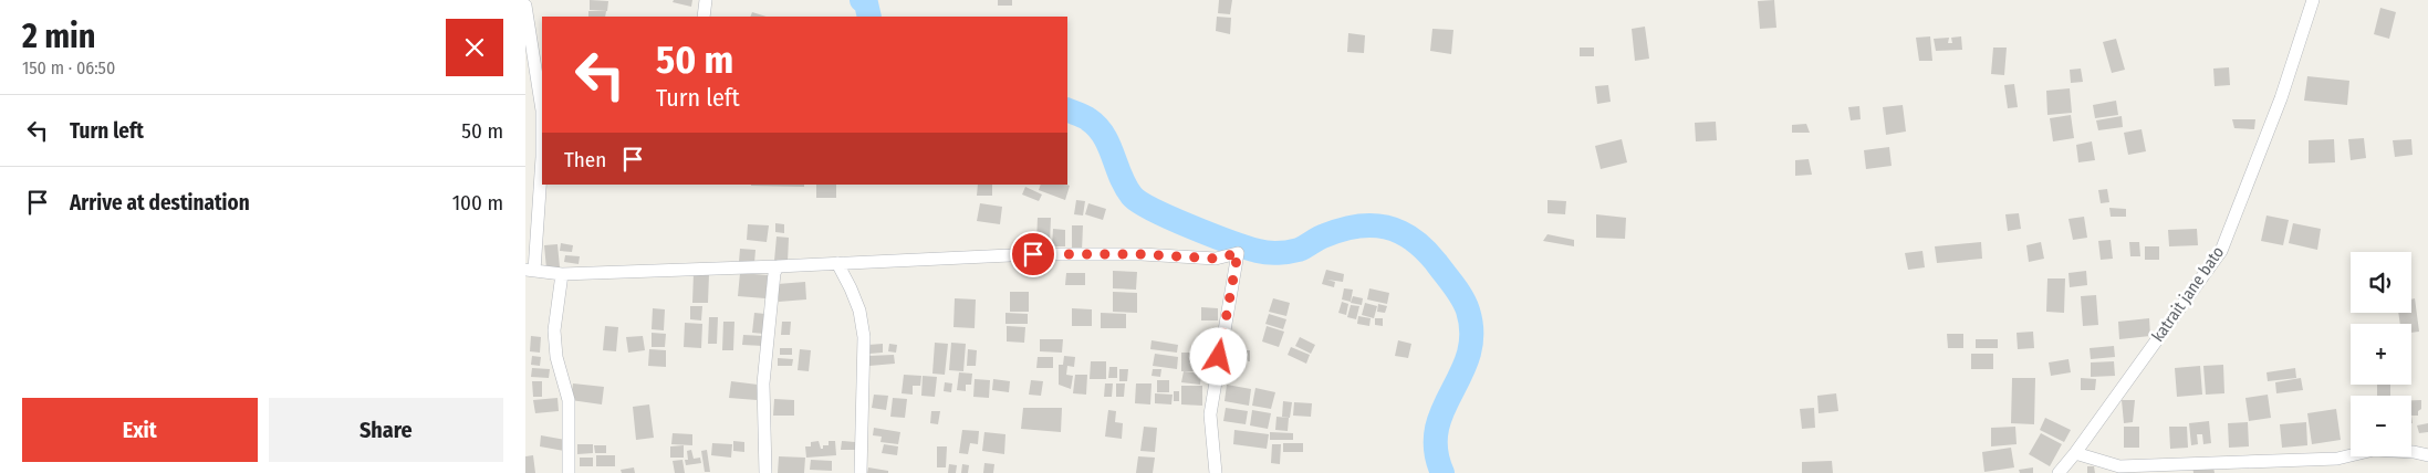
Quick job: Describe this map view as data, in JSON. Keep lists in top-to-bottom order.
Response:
{
  "streets": {
    "street": ["katrait jane bato"]
  },
  "page": {
    "heading": ["2 min", "150 m · 06:50"],
    "turn": ["50 m", "Turn left"],
    "list": [
      {
        "name": "Turn left",
        "value": "50 m"
      },
      {
        "name": "Arrive at destination",
        "value": "100 m"
      }
    ],
    "then": "Then",
    "map_buttons": ["+", "−"],
    "buttons": ["Exit", "Share"]
  }
}
